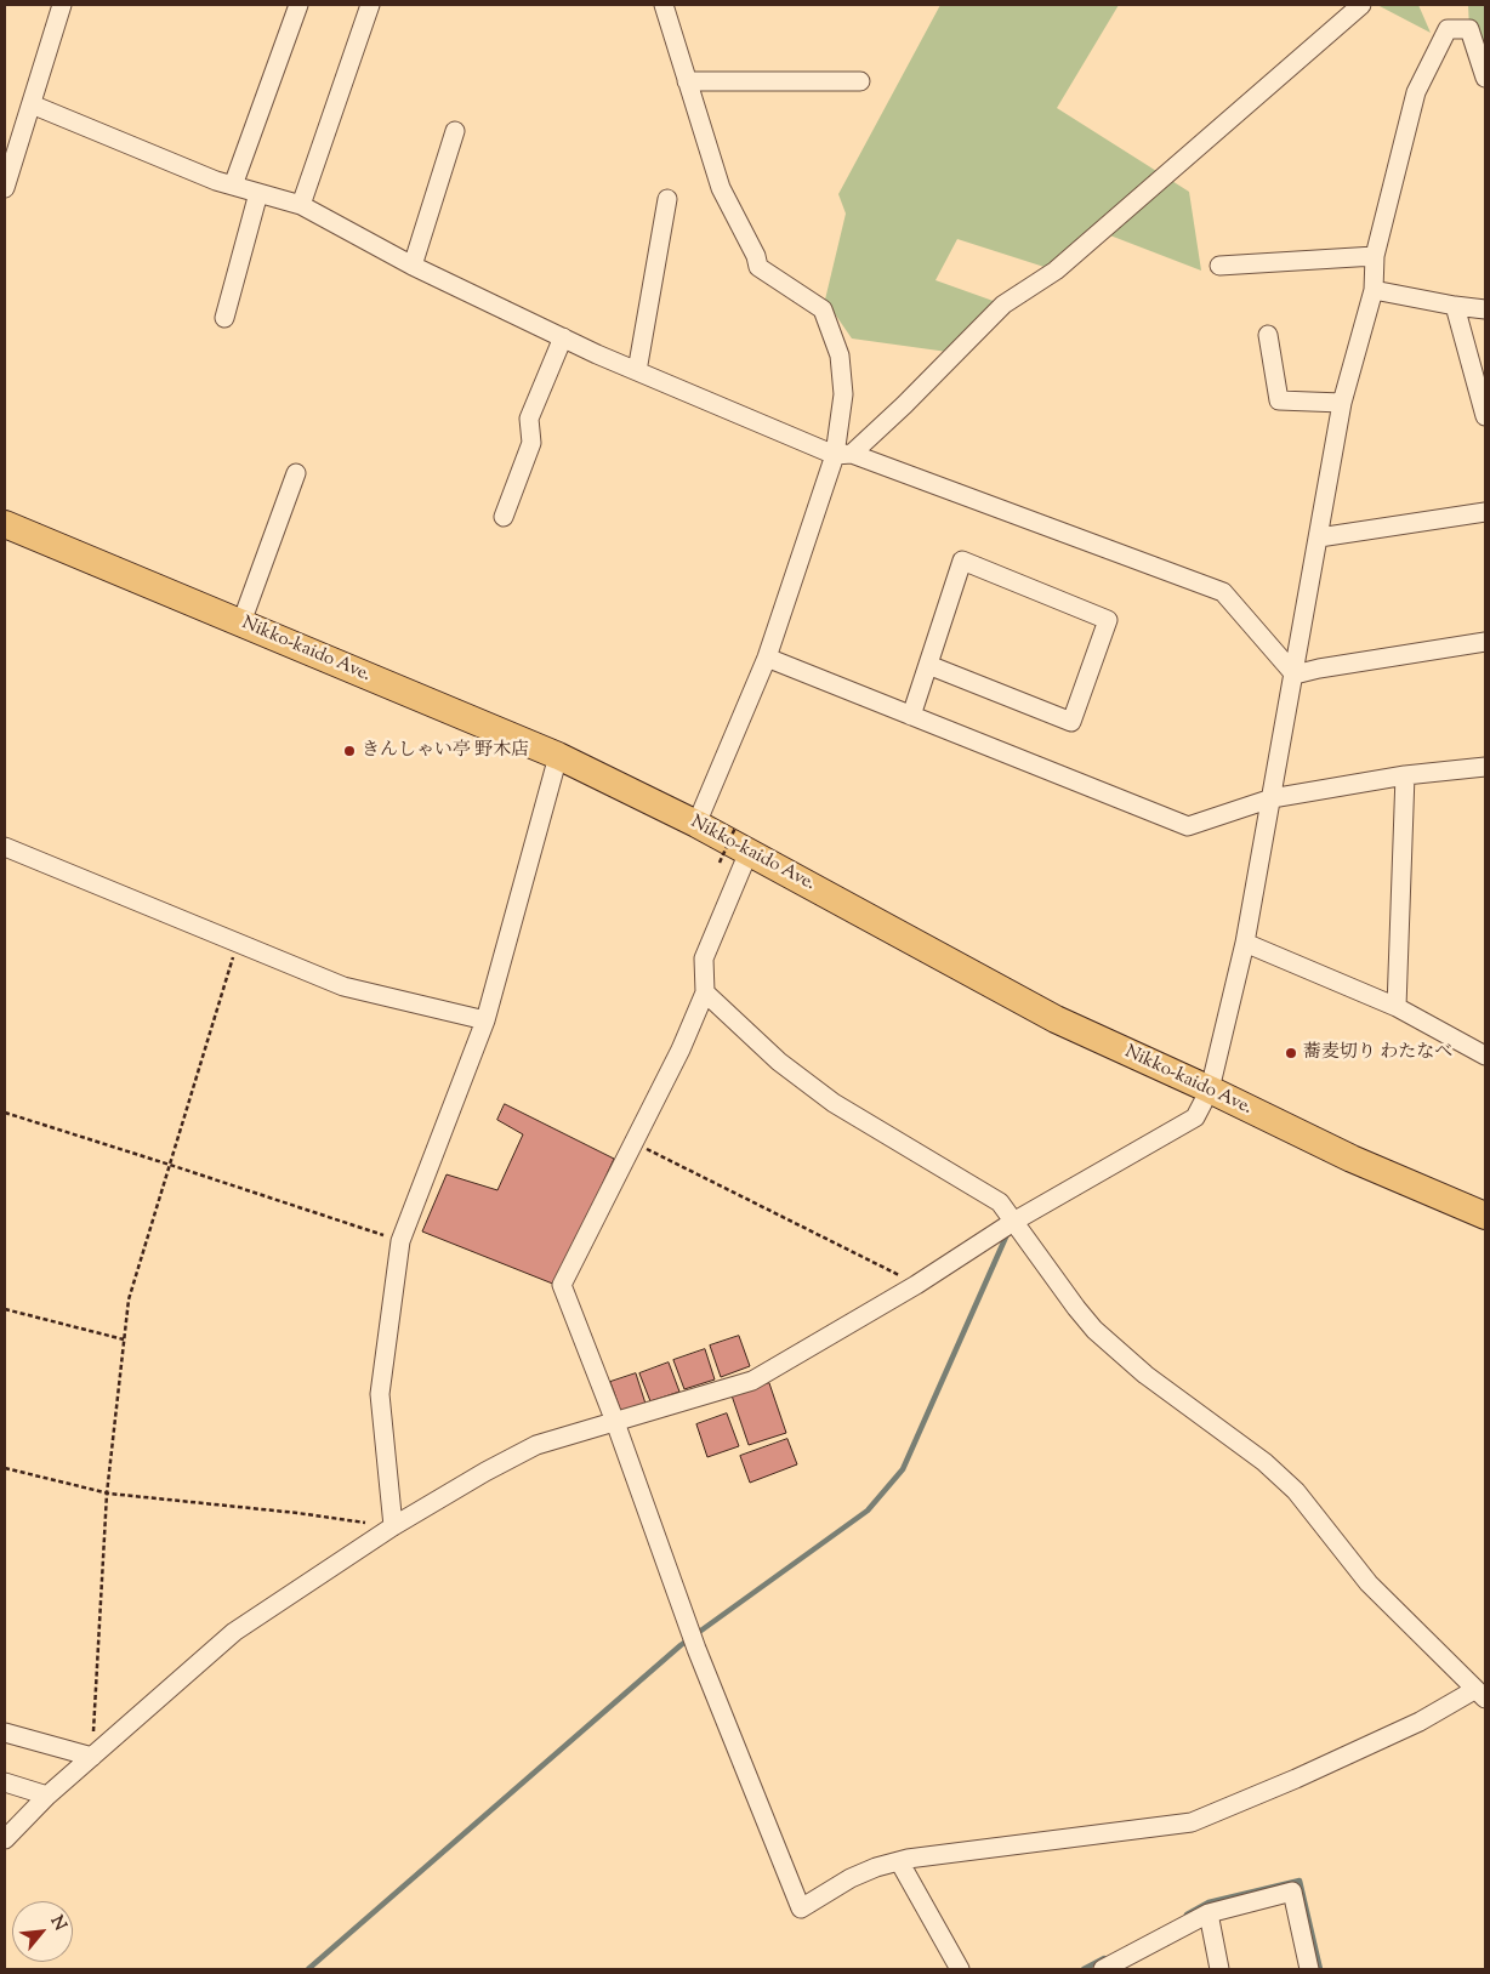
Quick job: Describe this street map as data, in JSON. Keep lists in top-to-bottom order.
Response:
{
  "streets": {
    "highway": ["Nikko-kaido Ave."]
  },
  "places": ["きんしゃい亭 野木店", "蕎麦切り わたなべ"],
  "north": "top right"
}
